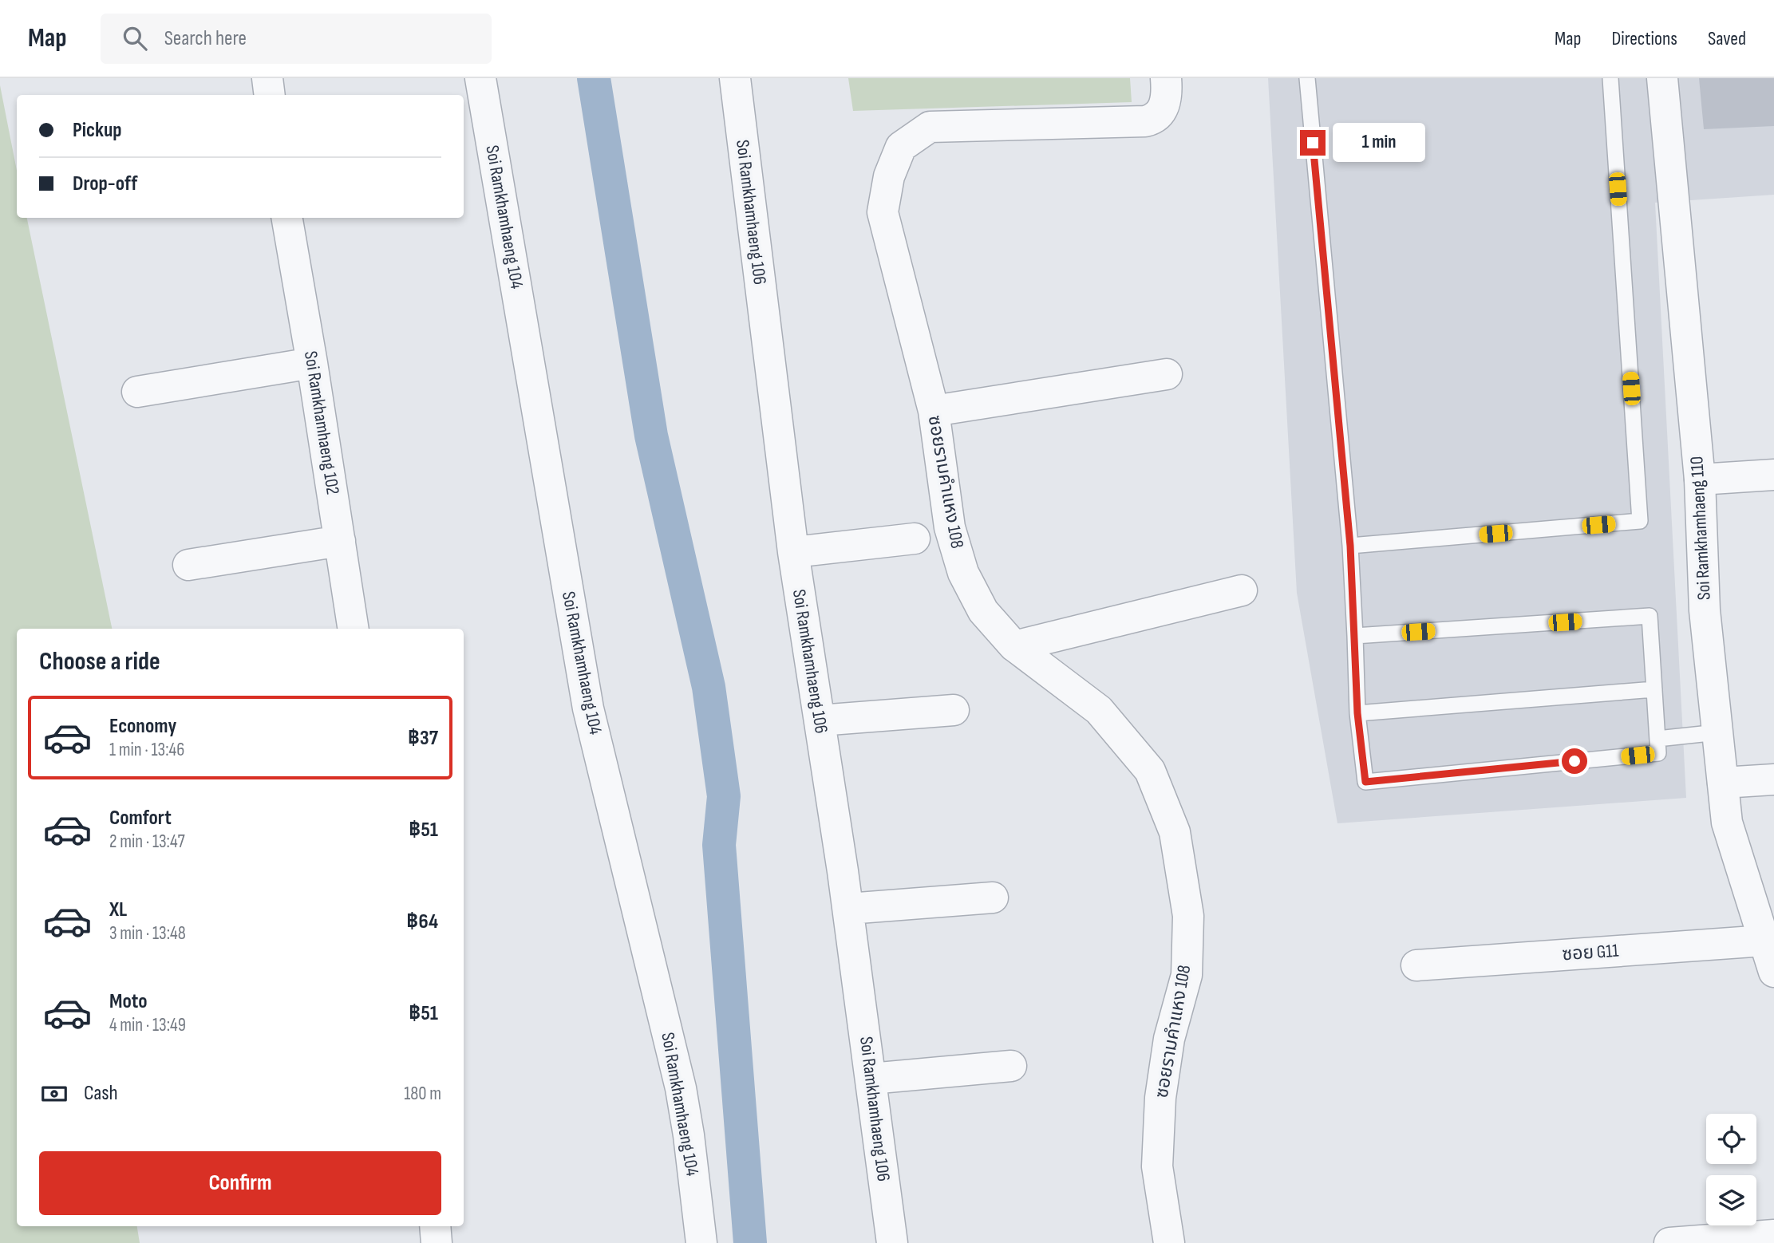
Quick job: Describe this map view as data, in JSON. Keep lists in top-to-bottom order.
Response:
{
  "streets": {
    "street": [
      "Soi Ramkhamhaeng 106",
      "Soi Ramkhamhaeng 104",
      "Soi Ramkhamhaeng 102",
      "ซอยรามคำแหง 108",
      "Soi Ramkhamhaeng 110",
      "ซอย G11"
    ]
  },
  "crossings": [
    ["Soi Ramkhamhaeng 110", "ซอย G11"]
  ],
  "page": {
    "header": "Map",
    "search": "Search here",
    "nav": ["Map", "Directions", "Saved"],
    "banner": ["Pickup", "Drop-off"],
    "bubble": "1 min",
    "heading": "Choose a ride",
    "list": [
      {
        "name": "Economy",
        "note": "1 min · 13:46",
        "value": "฿37"
      },
      {
        "name": "Comfort",
        "note": "2 min · 13:47",
        "value": "฿51"
      },
      {
        "name": "XL",
        "note": "3 min · 13:48",
        "value": "฿64"
      },
      {
        "name": "Moto",
        "note": "4 min · 13:49",
        "value": "฿51"
      }
    ],
    "pay": ["Cash", "180 m"],
    "buttons": "Confirm"
  }
}
